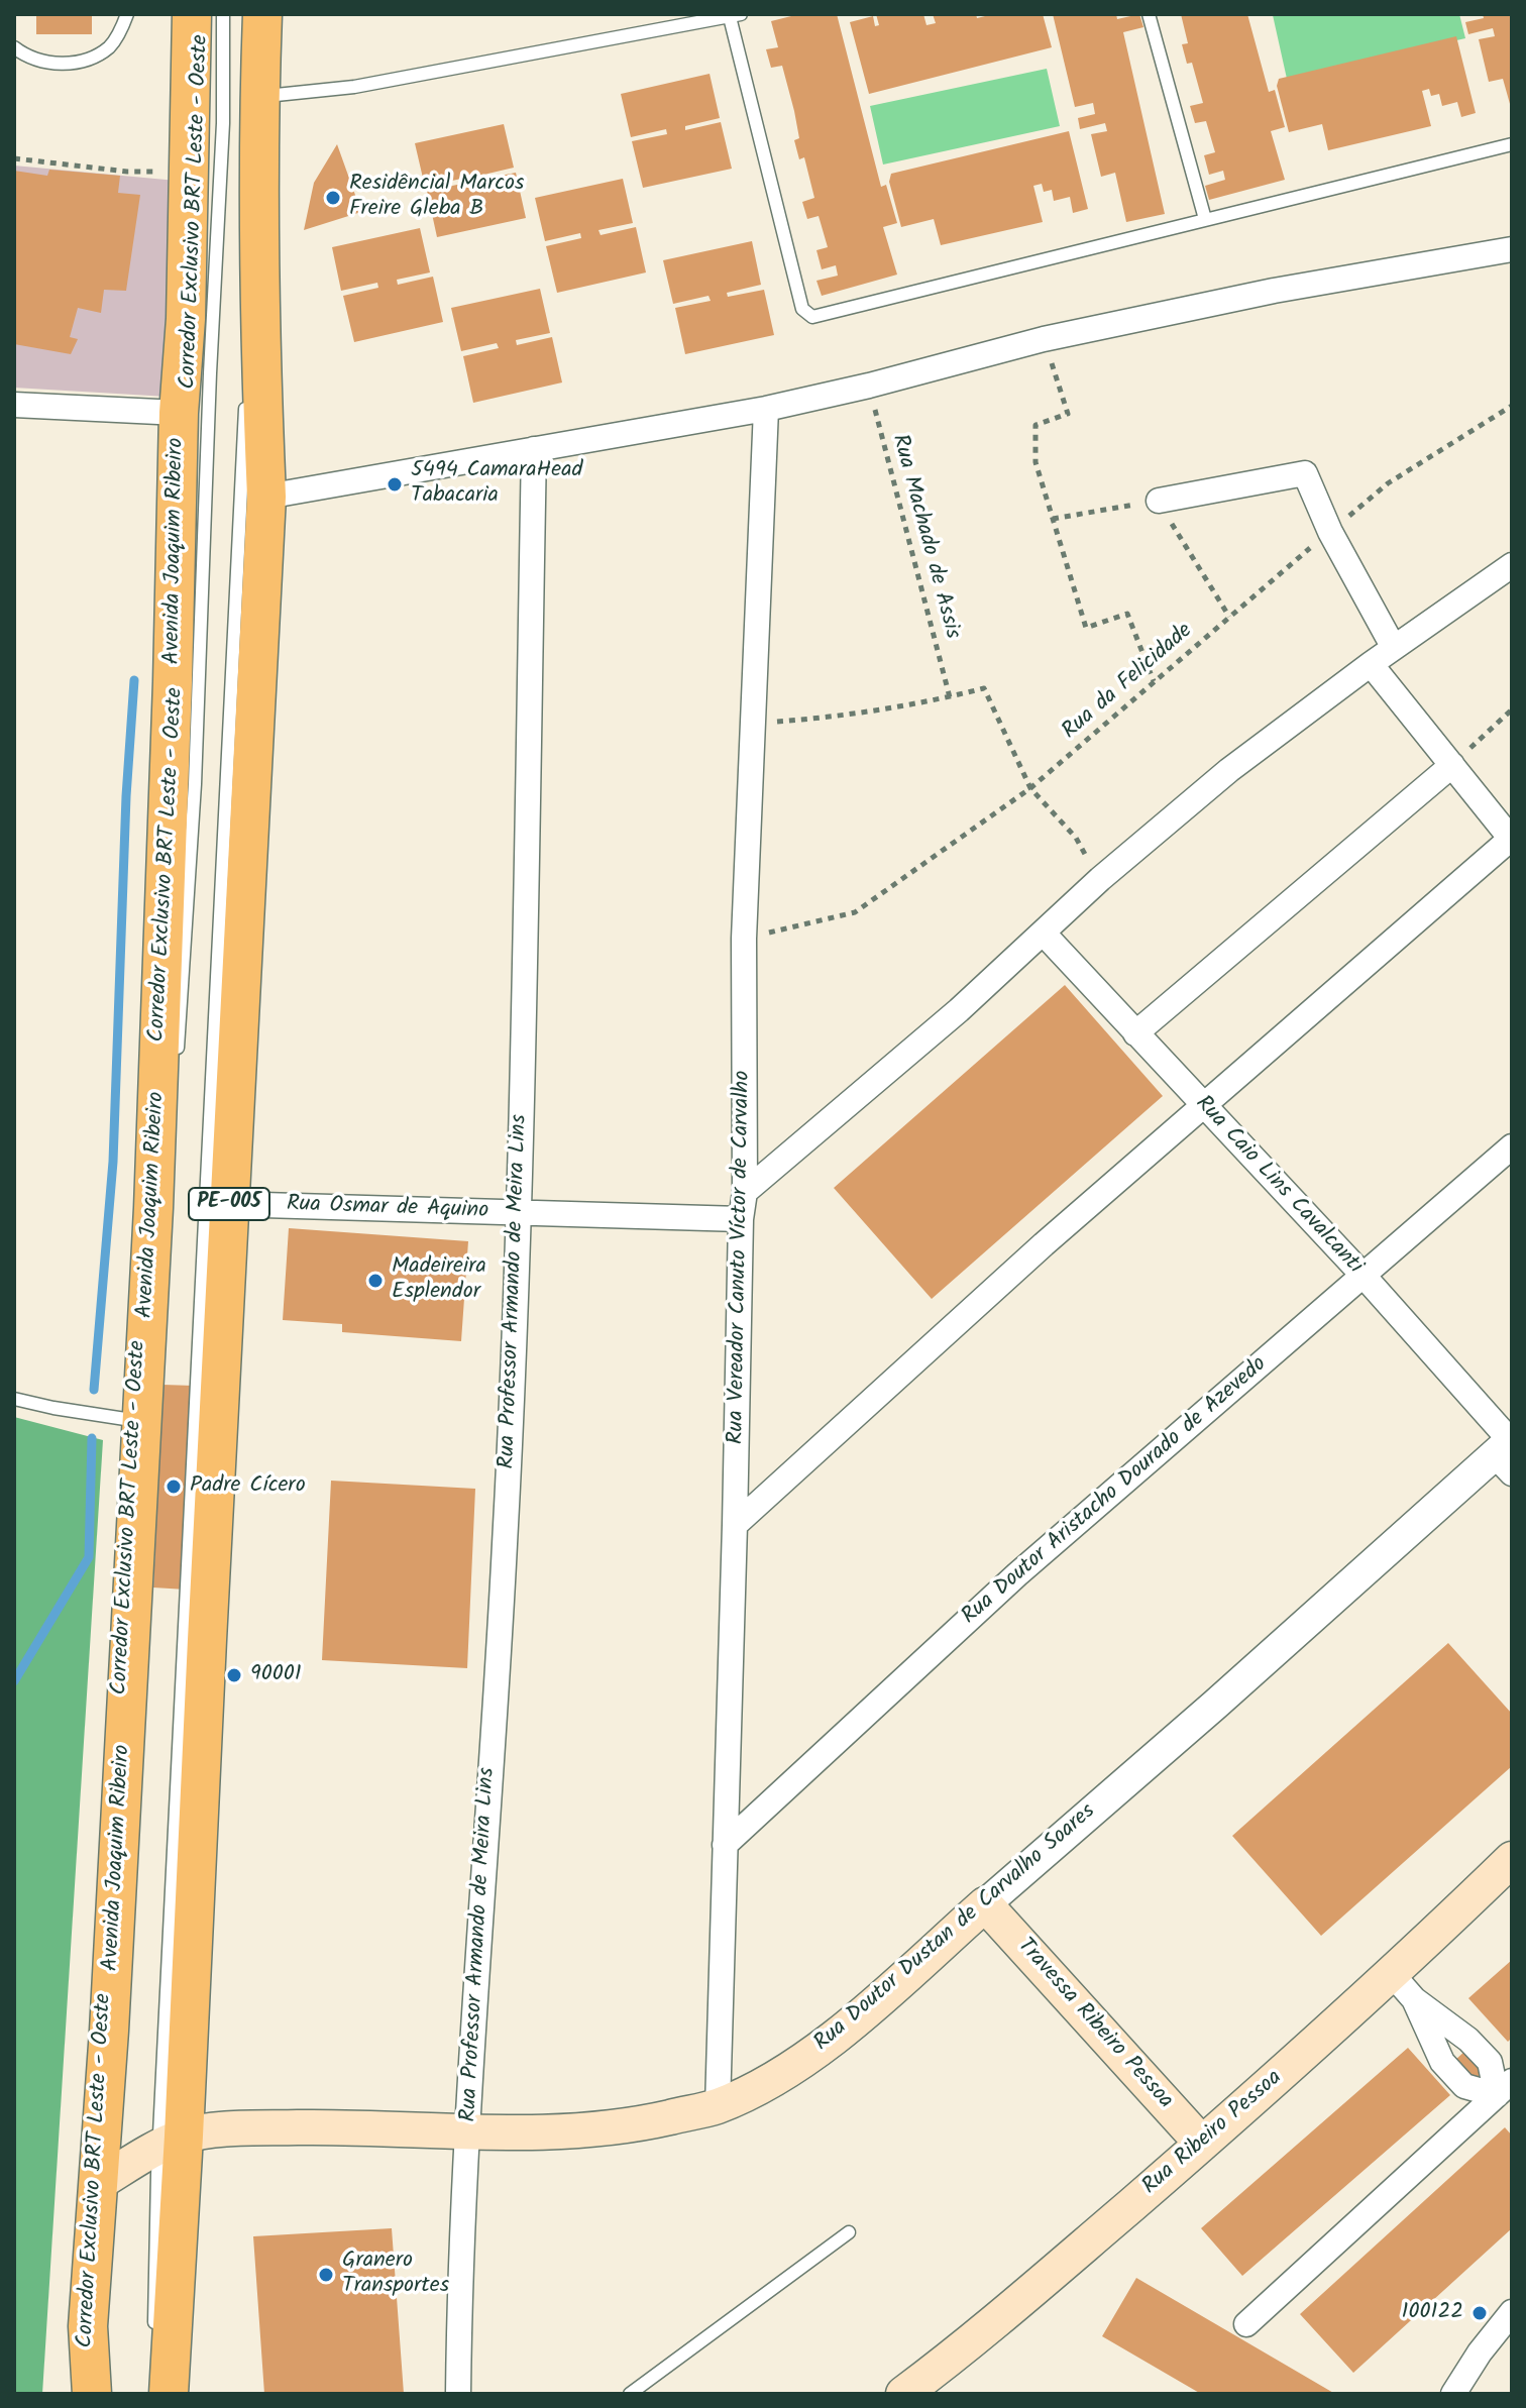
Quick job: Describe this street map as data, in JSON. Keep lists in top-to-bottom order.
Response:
{
  "streets": {
    "main road": [
      "Avenida Joaquim Ribeiro",
      "PE-005",
      "Rua Doutor Dustan de Carvalho Soares",
      "Travessa Ribeiro Pessoa",
      "Rua Ribeiro Pessoa"
    ],
    "street": [
      "Rua Caio Lins Cavalcanti",
      "Rua Osmar de Aquino",
      "Rua Vereador Canuto Víctor de Carvalho",
      "Rua Professor Armando de Meira Lins",
      "Rua Doutor Aristacho Dourado de Azevedo"
    ],
    "lane": ["Corredor Exclusivo BRT Leste - Oeste"],
    "path": ["Rua Machado de Assis", "Rua da Felicidade"]
  },
  "crossings": [
    ["Corredor Exclusivo BRT Leste - Oeste", "Avenida Joaquim Ribeiro"],
    ["Avenida Joaquim Ribeiro", "Rua Doutor Dustan de Carvalho Soares"],
    ["Rua da Felicidade", "Rua Vereador Canuto Víctor de Carvalho"],
    ["Rua Caio Lins Cavalcanti", "Rua Doutor Aristacho Dourado de Azevedo"],
    ["Rua Caio Lins Cavalcanti", "Rua Doutor Dustan de Carvalho Soares"],
    ["PE-005", "Rua Osmar de Aquino"],
    ["PE-005", "Rua Doutor Dustan de Carvalho Soares"],
    ["Rua Osmar de Aquino", "Rua Vereador Canuto Víctor de Carvalho"],
    ["Rua Osmar de Aquino", "Rua Professor Armando de Meira Lins"],
    ["Rua Vereador Canuto Víctor de Carvalho", "Rua Doutor Aristacho Dourado de Azevedo"],
    ["Rua Vereador Canuto Víctor de Carvalho", "Rua Doutor Dustan de Carvalho Soares"],
    ["Rua Professor Armando de Meira Lins", "Rua Doutor Dustan de Carvalho Soares"],
    ["Rua Doutor Dustan de Carvalho Soares", "Travessa Ribeiro Pessoa"],
    ["Travessa Ribeiro Pessoa", "Rua Ribeiro Pessoa"]
  ],
  "places": [
    "Residêncial Marcos Freire Gleba B",
    "5494 CamaraHead Tabacaria",
    "Madeireira Esplendor",
    "Padre Cícero",
    "90001",
    "Granero Transportes",
    "100122"
  ]
}
